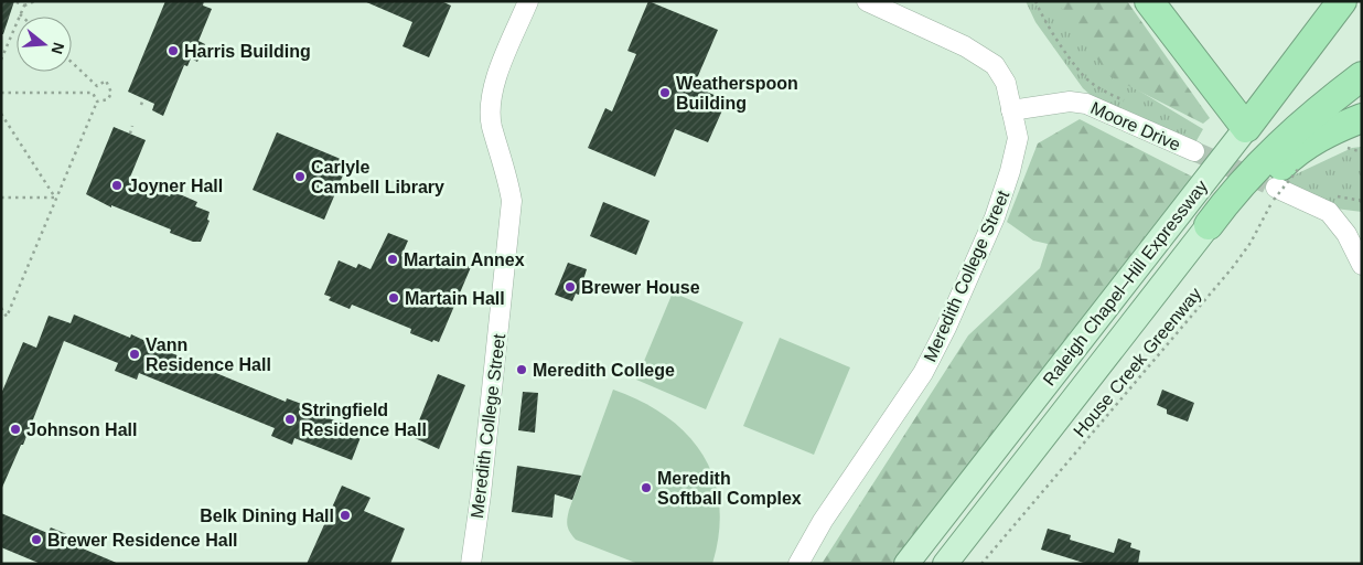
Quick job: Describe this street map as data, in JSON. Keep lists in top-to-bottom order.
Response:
{
  "streets": {
    "highway": ["Raleigh Chapel–Hill Expressway"],
    "street": ["Moore Drive", "Meredith College Street"],
    "path": ["House Creek Greenway"]
  },
  "crossings": [
    ["Moore Drive", "Meredith College Street"]
  ],
  "places": [
    "Harris Building",
    "Weatherspoon Building",
    "Carlyle Cambell Library",
    "Joyner Hall",
    "Martain Annex",
    "Brewer House",
    "Martain Hall",
    "Vann Residence Hall",
    "Meredith College",
    "Stringfield Residence Hall",
    "Johnson Hall",
    "Meredith Softball Complex",
    "Belk Dining Hall",
    "Brewer Residence Hall"
  ],
  "north": "right"
}
